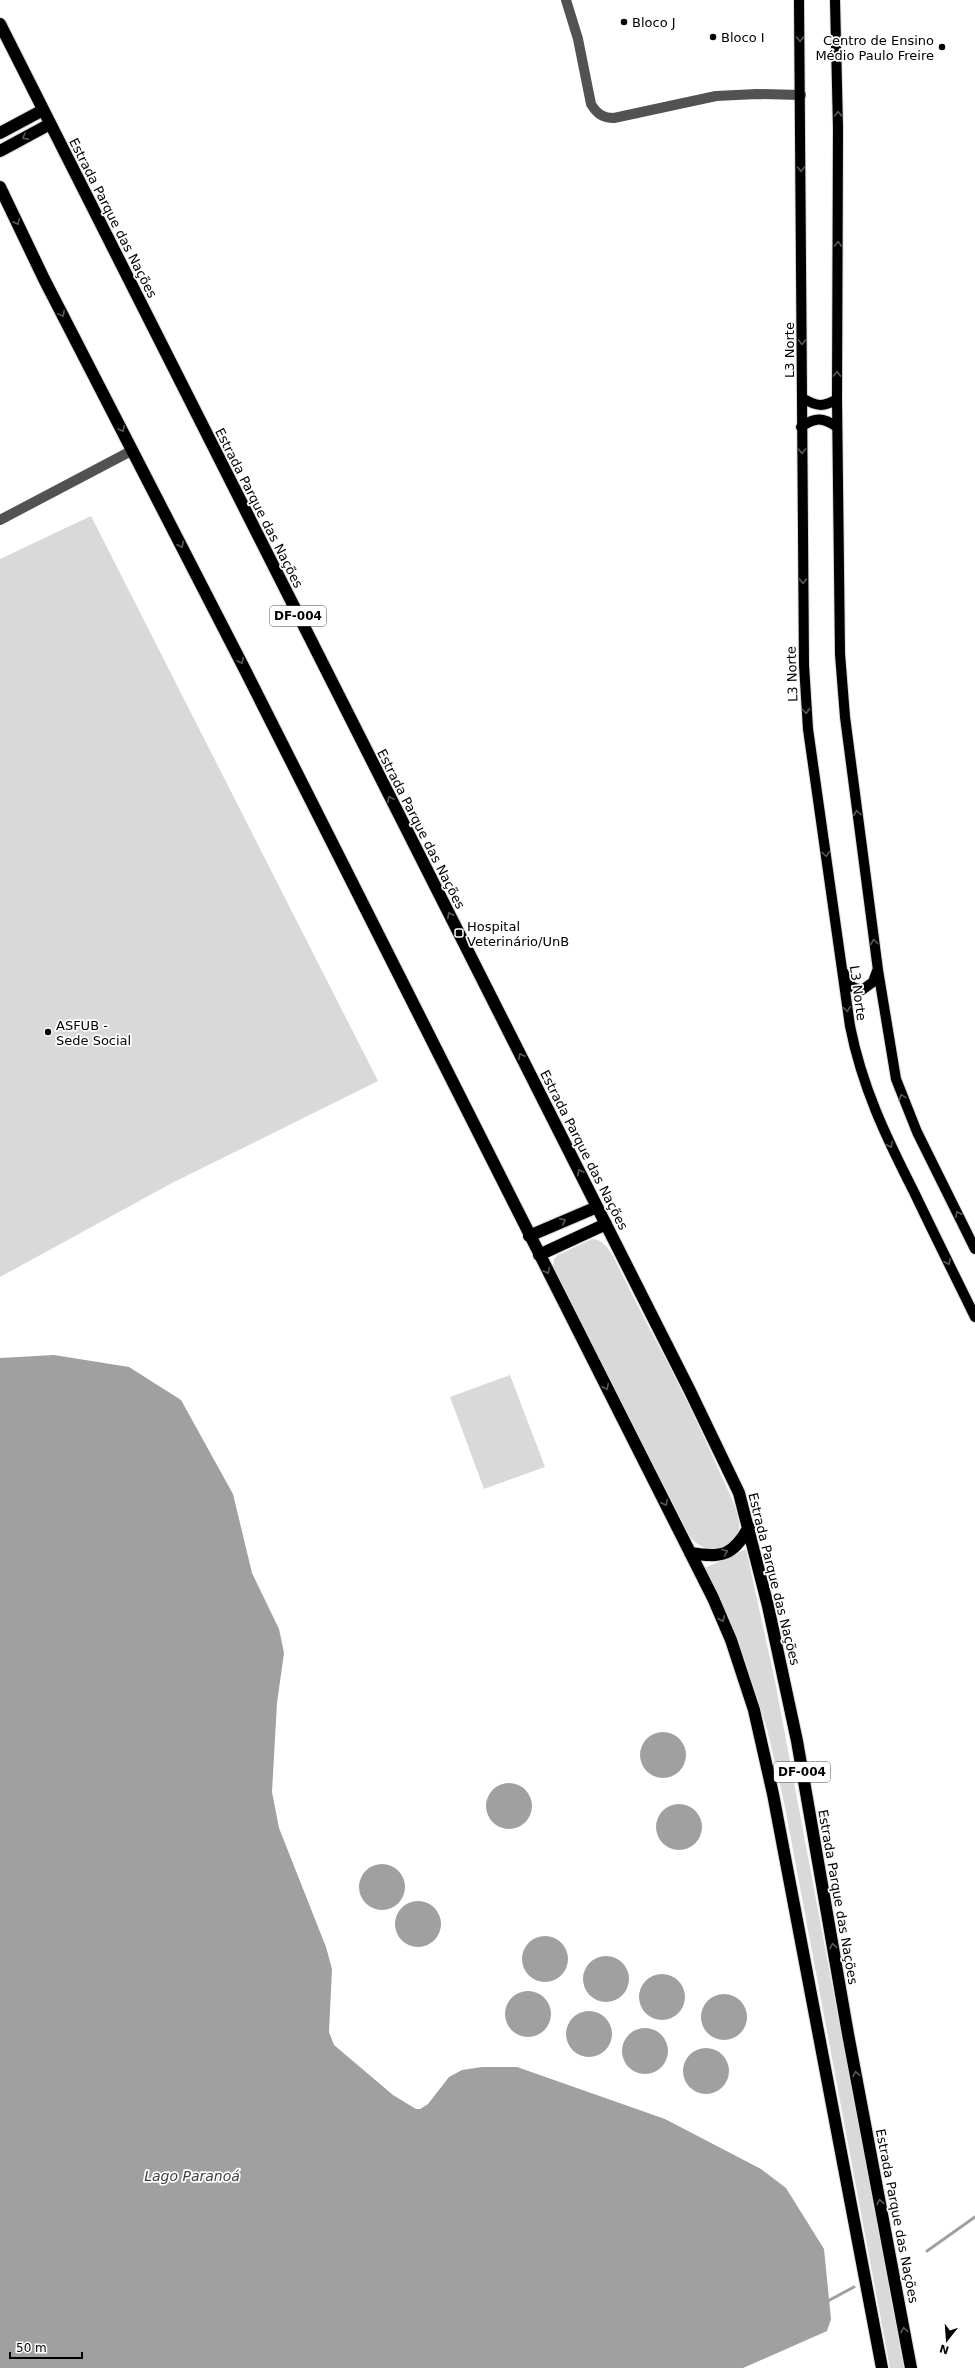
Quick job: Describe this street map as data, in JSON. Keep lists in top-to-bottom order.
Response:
{
  "streets": {
    "highway": ["Estrada Parque das Nações", "DF-004"],
    "main road": ["L3 Norte"]
  },
  "water": ["Lago Paranoá"],
  "places": {
    "other": [
      "Bloco J",
      "Bloco I",
      "Centro de Ensino Médio Paulo Freire",
      "ASFUB - Sede Social"
    ],
    "transit": ["Hospital Veterinário/UnB"]
  },
  "scale_bar": "50 m",
  "north": "bottom"
}
